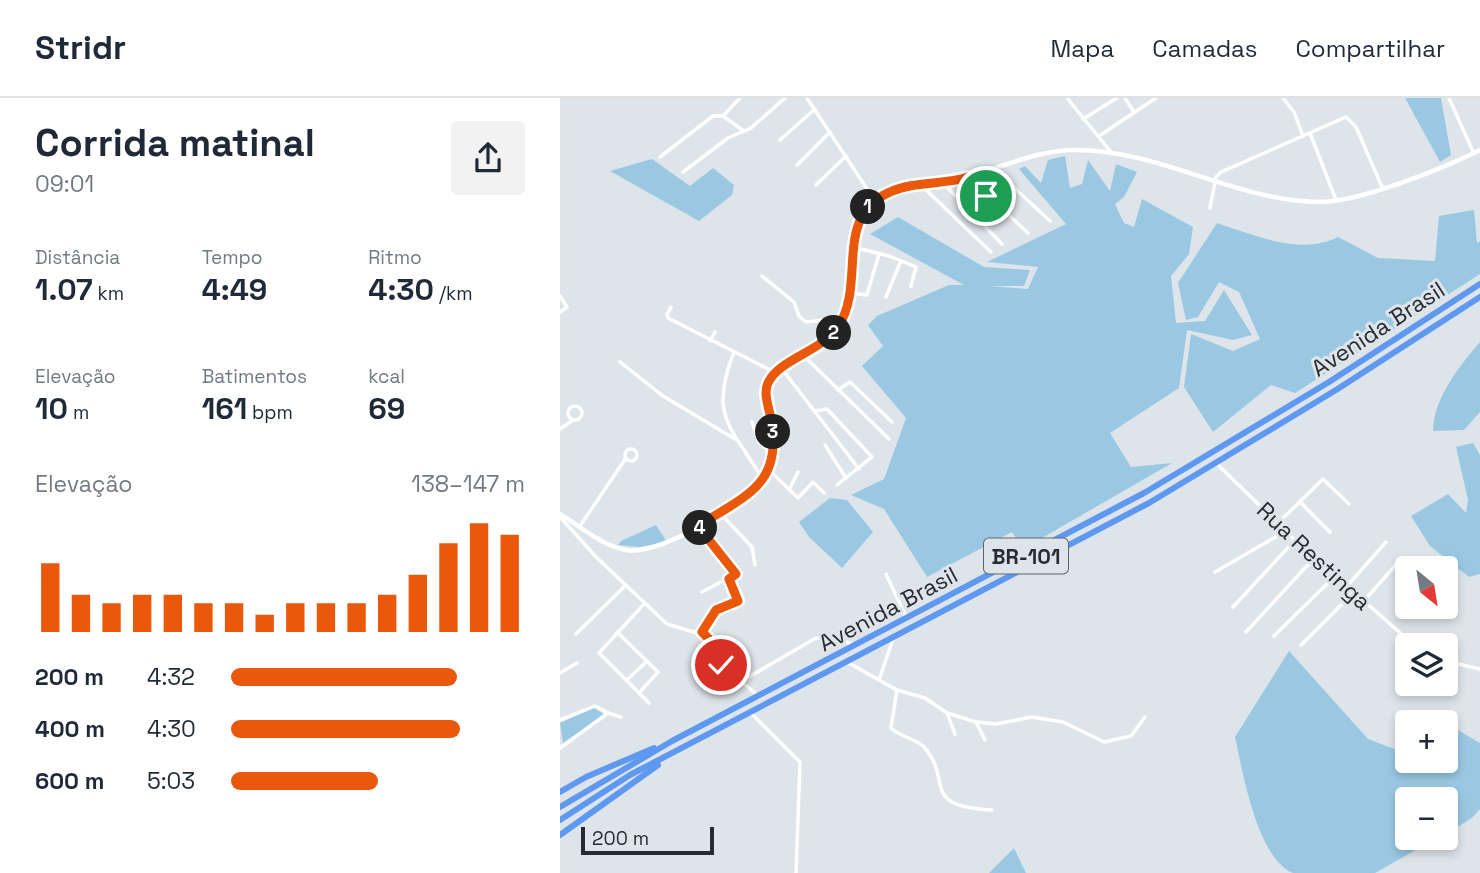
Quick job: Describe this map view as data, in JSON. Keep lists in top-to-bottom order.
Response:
{
  "streets": {
    "highway": ["Avenida Brasil", "BR-101"],
    "street": ["Rua Restinga"]
  },
  "crossings": [
    ["Avenida Brasil", "Rua Restinga"]
  ],
  "scale_bar": "200 m",
  "north": "bottom right",
  "page": {
    "header": "Stridr",
    "nav": ["Mapa", "Camadas", "Compartilhar"],
    "heading": ["Corrida matinal", "09:01"],
    "pins": [
      "1",
      "2",
      "3",
      "4"
    ],
    "stats": [
      ["Distância", "1.07 km"],
      ["Tempo", "4:49"],
      ["Ritmo", "4:30 /km"],
      ["Elevação", "10 m"],
      ["Batimentos", "161 bpm"],
      ["kcal", "69"]
    ],
    "chart": ["Elevação", "138–147 m"],
    "map_buttons": ["+", "−"],
    "list": [
      {
        "name": "200 m",
        "note": "4:32"
      },
      {
        "name": "400 m",
        "note": "4:30"
      },
      {
        "name": "600 m",
        "note": "5:03"
      }
    ],
    "scale": "200 m"
  }
}
